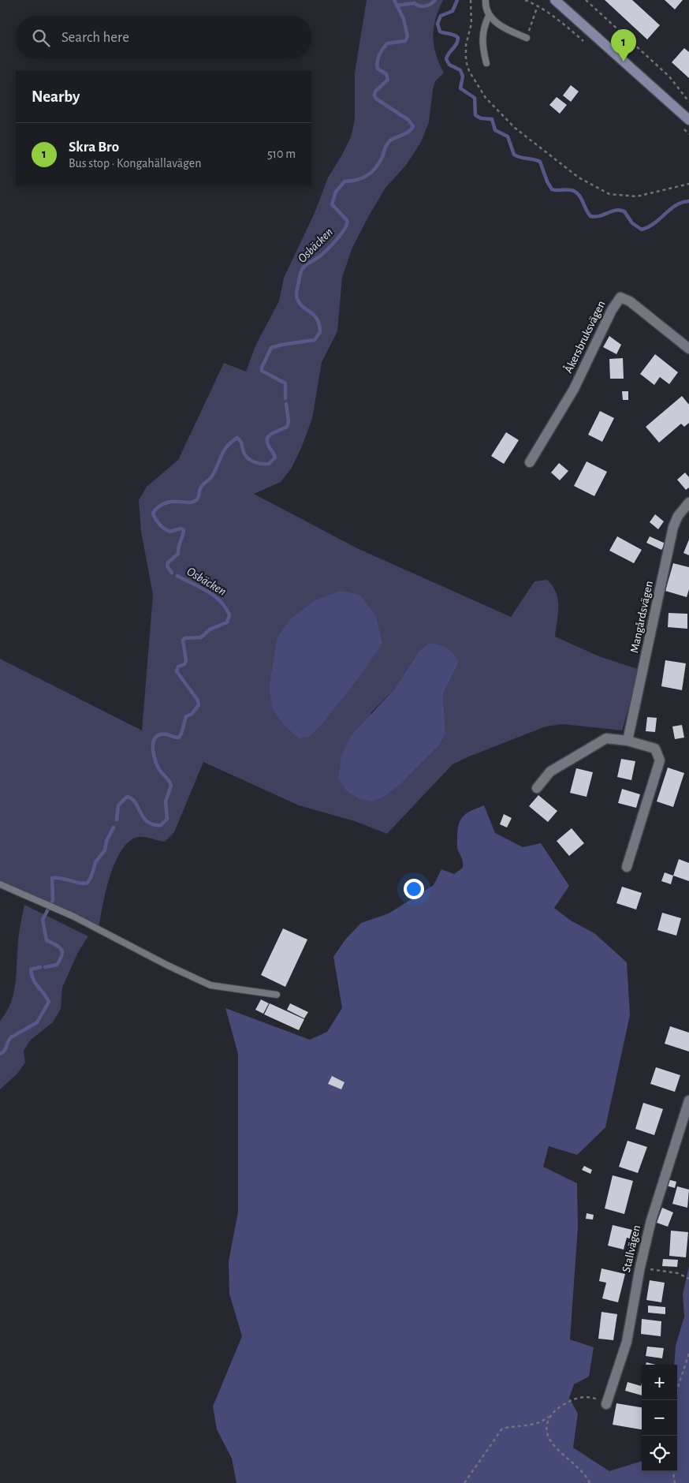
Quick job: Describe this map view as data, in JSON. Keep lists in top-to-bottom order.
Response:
{
  "streets": {
    "street": ["Åkersbruksvägen", "Mangårdsvägen", "Stallvägen"]
  },
  "water": ["Osbäcken"],
  "page": {
    "search": "Search here",
    "pins": "1",
    "heading": "Nearby",
    "list": [
      {
        "mark": "1",
        "name": "Skra Bro",
        "note": "Bus stop · Kongahällavägen",
        "value": "510 m"
      }
    ],
    "map_buttons": ["+", "−"]
  }
}
